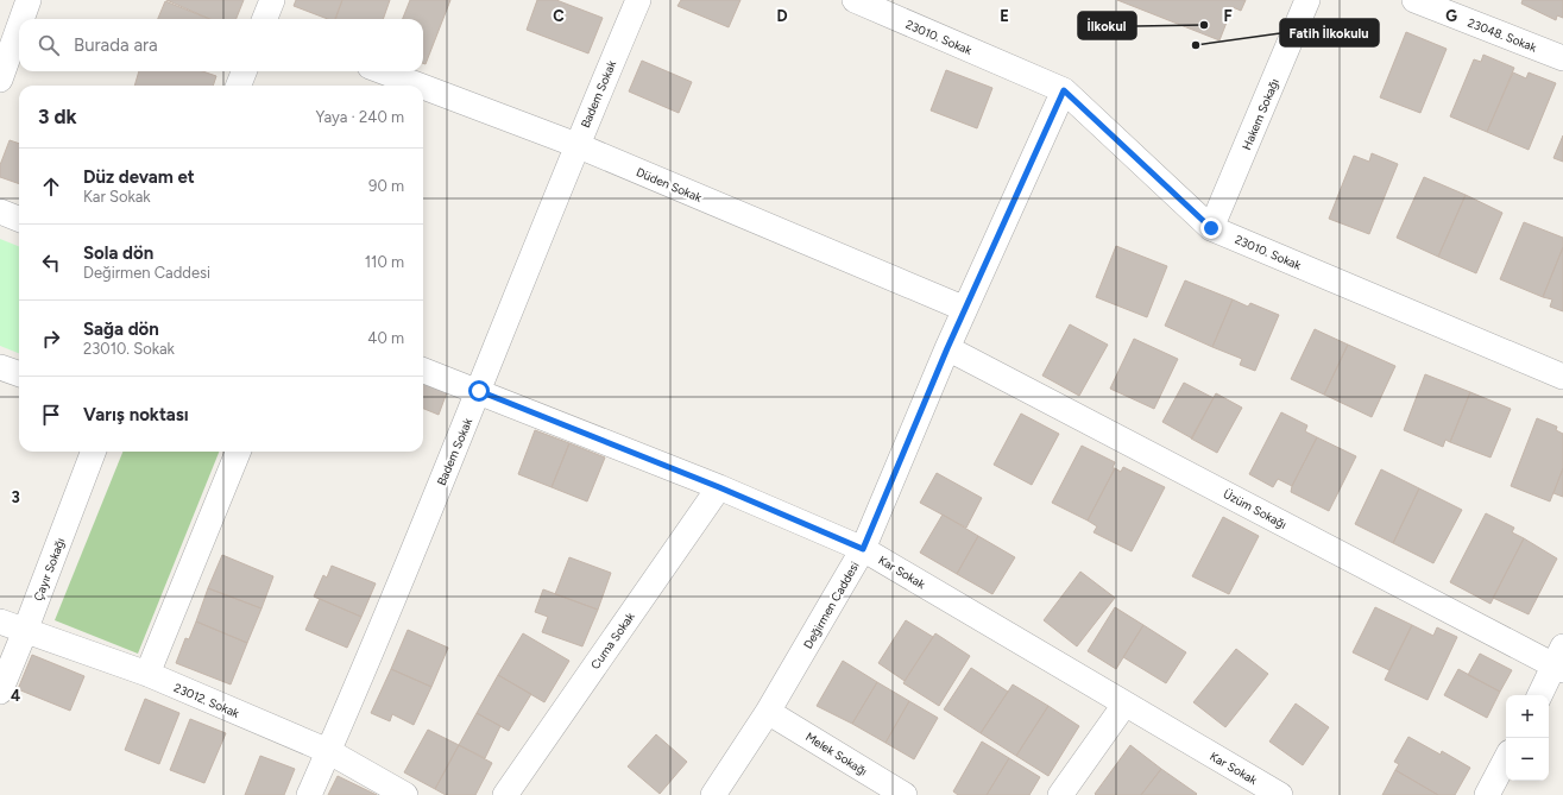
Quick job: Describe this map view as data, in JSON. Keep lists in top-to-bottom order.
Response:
{
  "streets": {
    "street": [
      "23048. Sokak",
      "23010. Sokak",
      "Badem Sokak",
      "Hakem Sokağı",
      "Düden Sokak",
      "Üzüm Sokağı",
      "Çayır Sokağı",
      "Kar Sokak",
      "Değirmen Caddesi",
      "Cuma Sokak",
      "23012. Sokak",
      "Melek Sokağı"
    ]
  },
  "crossings": [
    ["23010. Sokak", "Hakem Sokağı"],
    ["23010. Sokak", "Değirmen Caddesi"],
    ["Badem Sokak", "Düden Sokak"],
    ["Badem Sokak", "Kar Sokak"],
    ["Badem Sokak", "23012. Sokak"],
    ["Düden Sokak", "Değirmen Caddesi"],
    ["Üzüm Sokağı", "Değirmen Caddesi"],
    ["Çayır Sokağı", "23012. Sokak"],
    ["Kar Sokak", "Değirmen Caddesi"],
    ["Kar Sokak", "Cuma Sokak"],
    ["Değirmen Caddesi", "Melek Sokağı"]
  ],
  "places": ["İlkokul", "Fatih İlkokulu"],
  "page": {
    "search": "Burada ara",
    "heading": ["3 dk", "Yaya · 240 m"],
    "list": [
      ["Düz devam et", "Kar Sokak", "90 m"],
      ["Sola dön", "Değirmen Caddesi", "110 m"],
      ["Sağa dön", "23010. Sokak", "40 m"],
      "Varış noktası"
    ],
    "map_buttons": ["+", "−"]
  },
  "grid": {
    "columns": [
      "C",
      "D",
      "E",
      "F",
      "G"
    ],
    "rows": ["3", "4"]
  }
}
